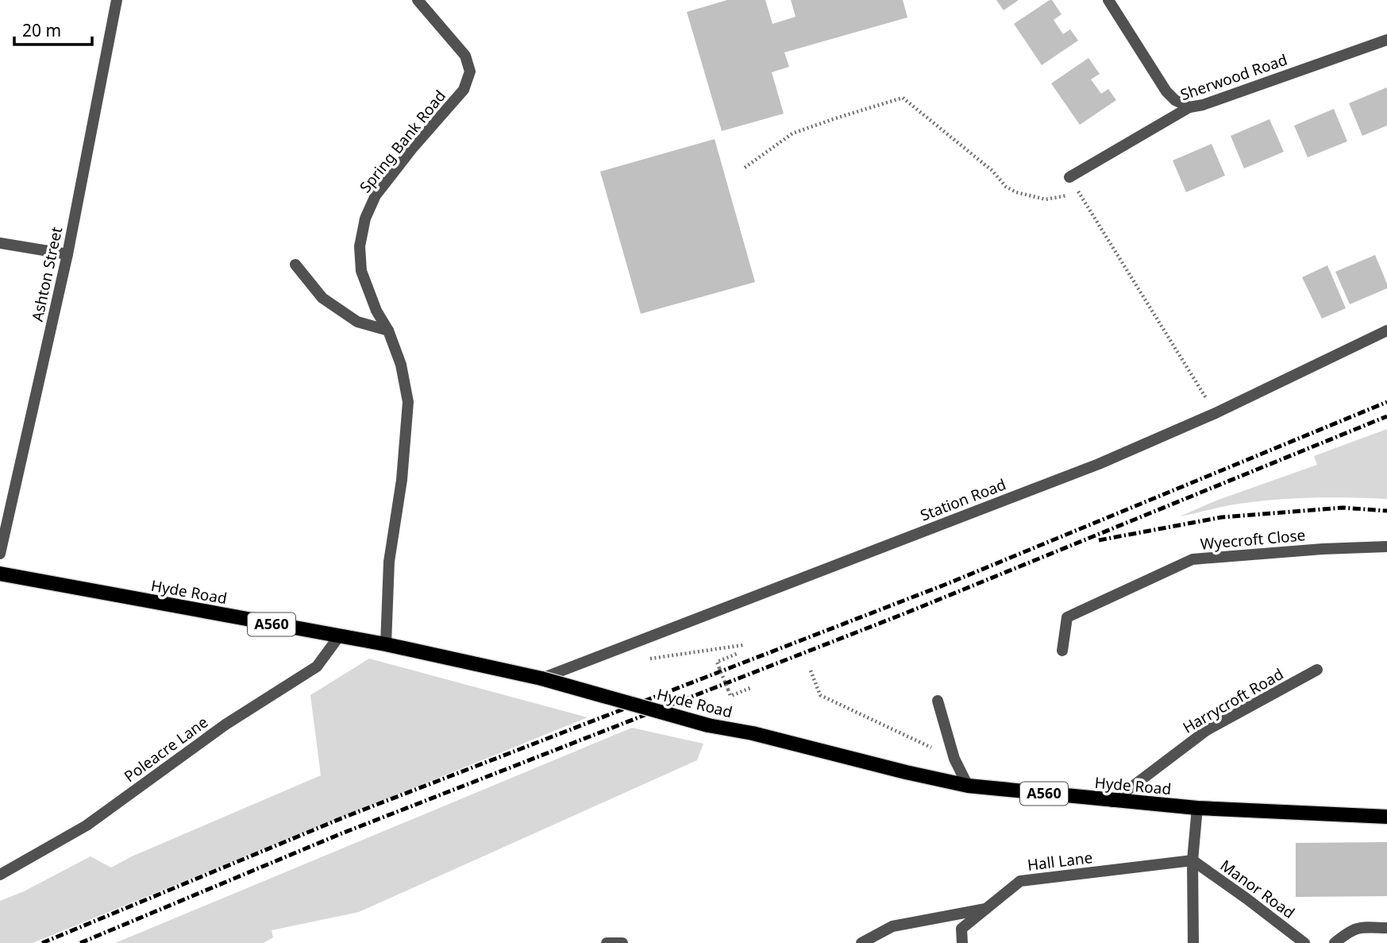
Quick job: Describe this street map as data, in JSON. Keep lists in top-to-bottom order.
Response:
{
  "streets": {
    "main road": ["Hyde Road", "A560"],
    "street": [
      "Sherwood Road",
      "Spring Bank Road",
      "Ashton Street",
      "Station Road",
      "Wyecroft Close",
      "Harrycroft Road",
      "Poleacre Lane",
      "Hall Lane",
      "Manor Road"
    ]
  },
  "crossings": [
    ["Spring Bank Road", "Hyde Road"],
    ["Station Road", "Hyde Road"],
    ["Hyde Road", "Harrycroft Road"],
    ["Hyde Road", "Poleacre Lane"],
    ["Hall Lane", "Manor Road"]
  ],
  "scale_bar": "20 m"
}
